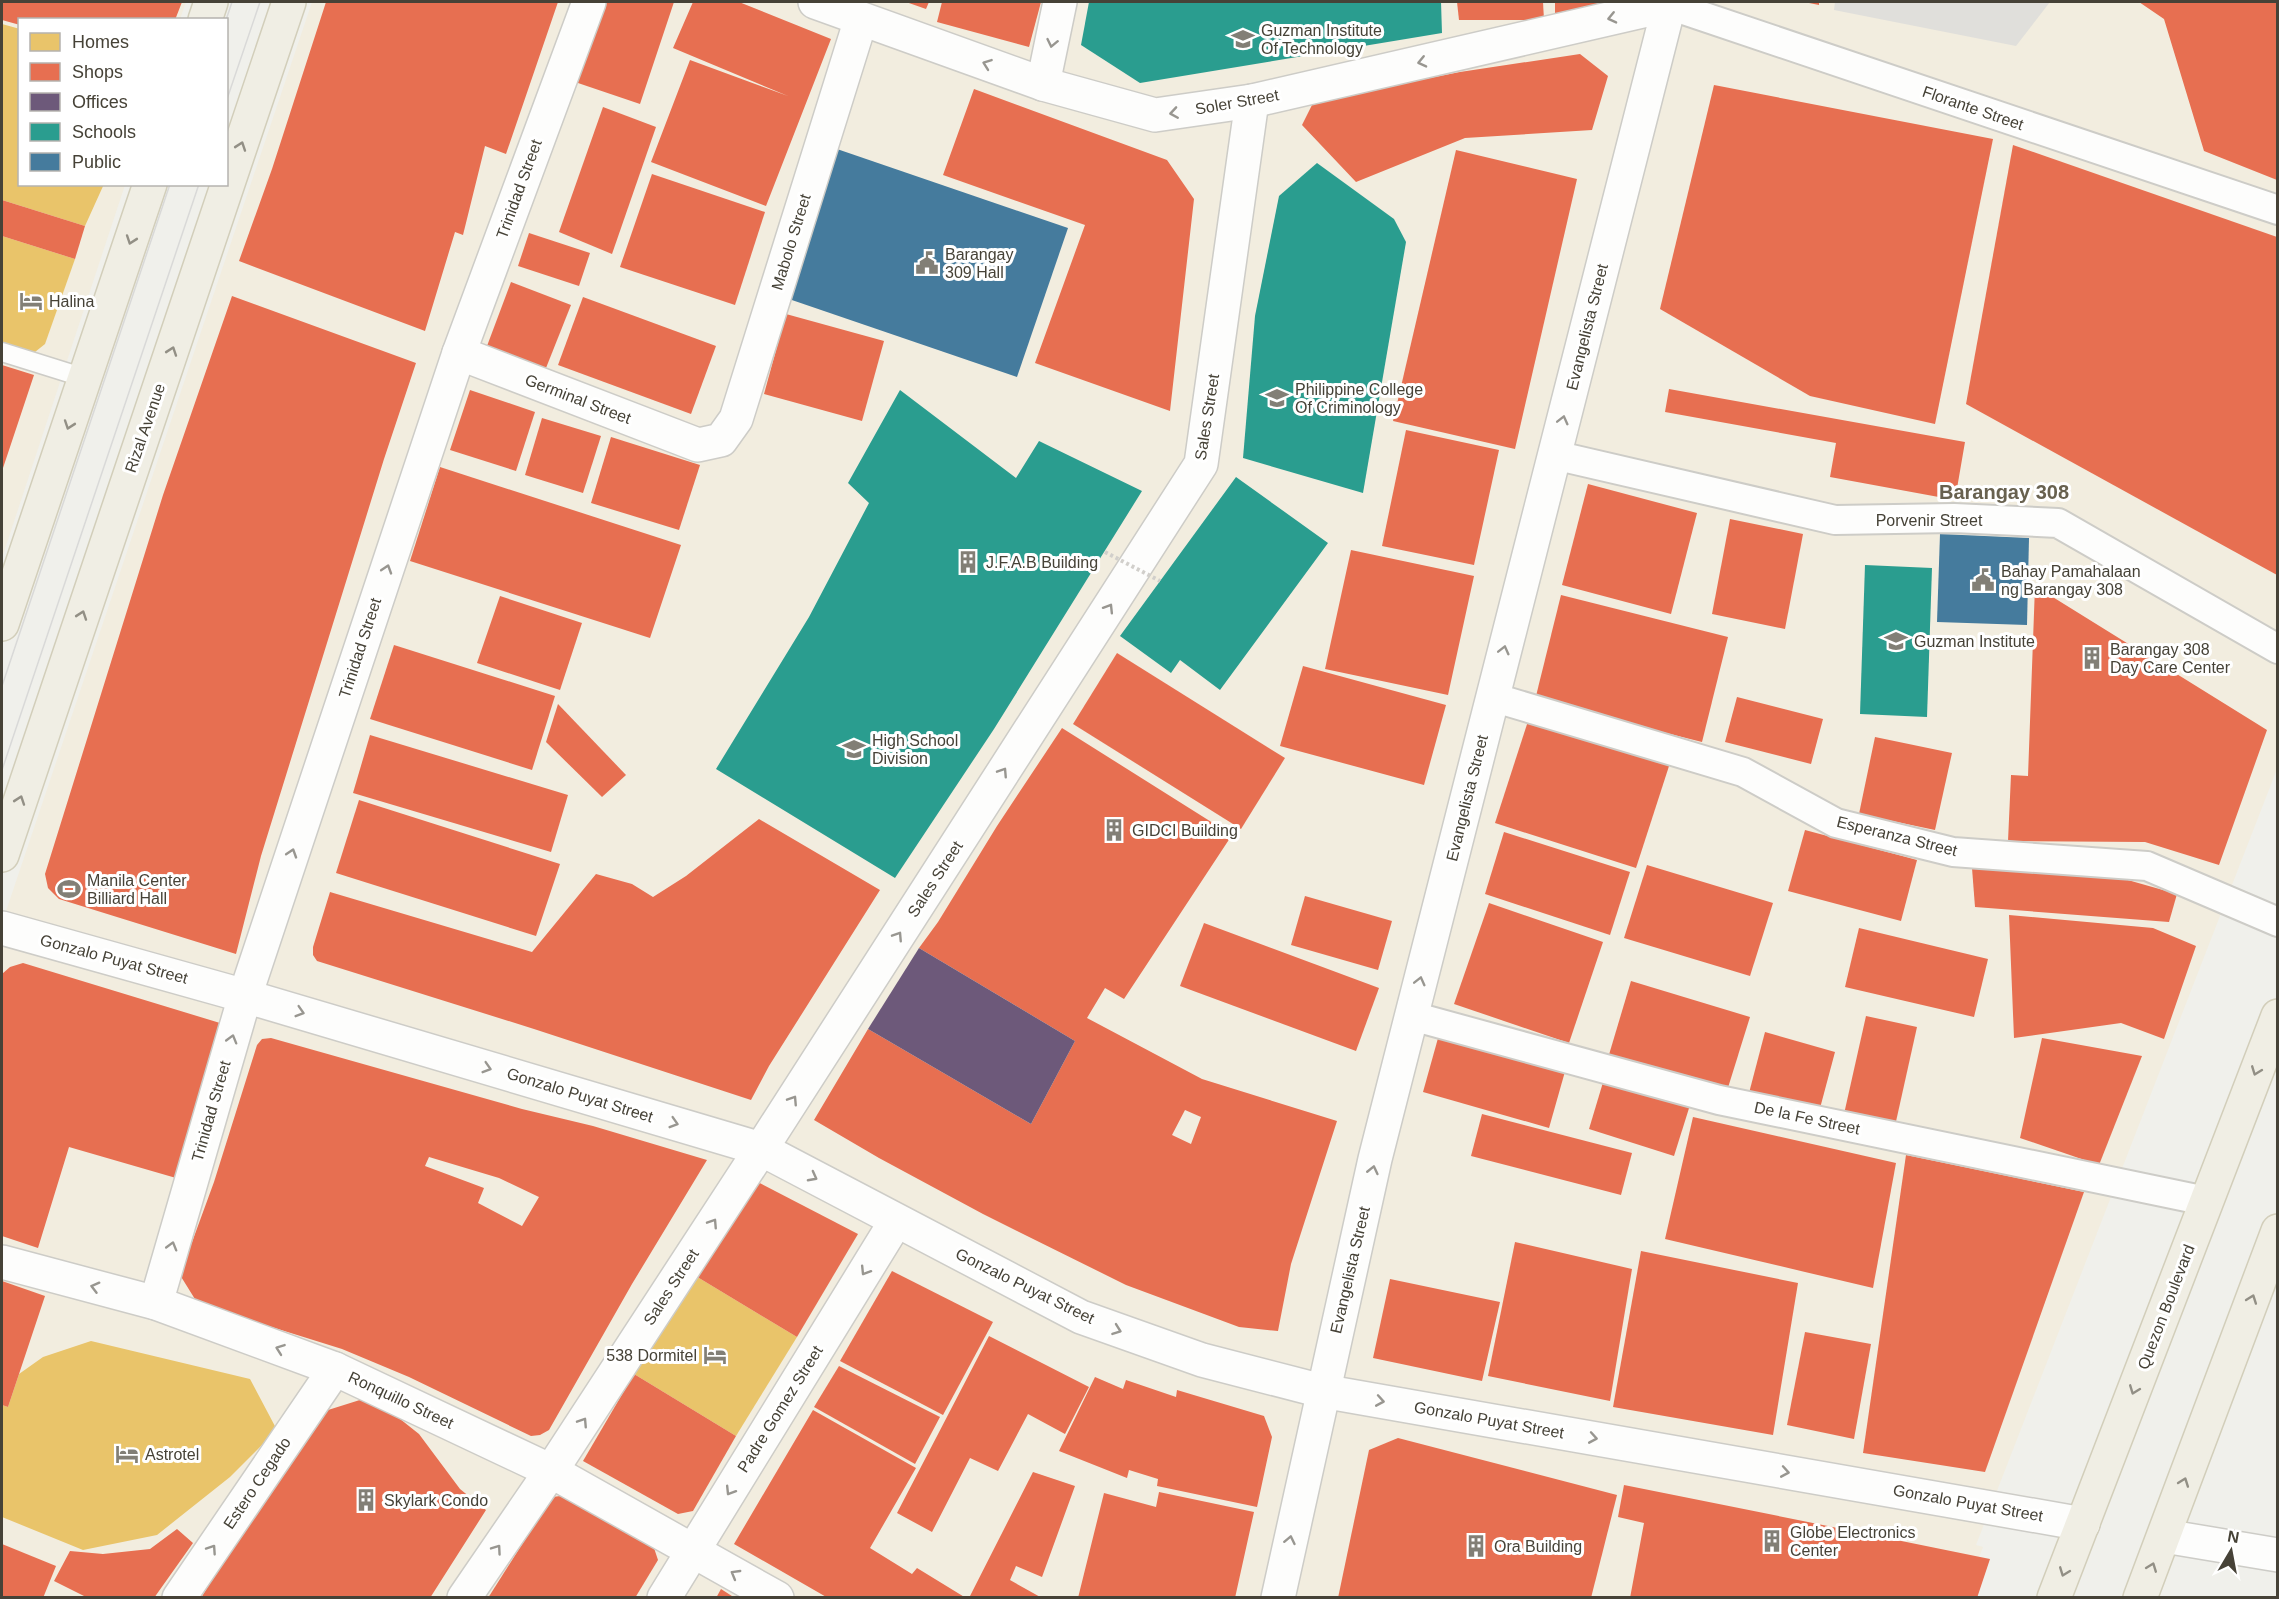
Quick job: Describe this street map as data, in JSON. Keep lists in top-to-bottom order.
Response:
{
  "streets": {
    "main road": ["Rizal Avenue", "Quezon Boulevard"],
    "street": [
      "Soler Street",
      "Florante Street",
      "Trinidad Street",
      "Mabolo Street",
      "Evangelista Street",
      "Germinal Street",
      "Sales Street",
      "Porvenir Street",
      "Esperanza Street",
      "Gonzalo Puyat Street",
      "De la Fe Street",
      "Ronquillo Street",
      "Padre Gomez Street",
      "Estero Cegado"
    ]
  },
  "crossings": [
    ["Soler Street", "Florante Street"],
    ["Soler Street", "Mabolo Street"],
    ["Soler Street", "Evangelista Street"],
    ["Soler Street", "Sales Street"],
    ["Florante Street", "Evangelista Street"],
    ["Trinidad Street", "Germinal Street"],
    ["Trinidad Street", "Gonzalo Puyat Street"],
    ["Trinidad Street", "Ronquillo Street"],
    ["Mabolo Street", "Germinal Street"],
    ["Evangelista Street", "Porvenir Street"],
    ["Evangelista Street", "Esperanza Street"],
    ["Evangelista Street", "Gonzalo Puyat Street"],
    ["Evangelista Street", "De la Fe Street"],
    ["Sales Street", "Gonzalo Puyat Street"],
    ["Sales Street", "Ronquillo Street"],
    ["Gonzalo Puyat Street", "Quezon Boulevard"],
    ["Gonzalo Puyat Street", "Padre Gomez Street"],
    ["De la Fe Street", "Quezon Boulevard"],
    ["Ronquillo Street", "Padre Gomez Street"],
    ["Ronquillo Street", "Estero Cegado"]
  ],
  "one_way": [
    "Soler Street",
    "Trinidad Street",
    "Evangelista Street",
    "Sales Street",
    "Gonzalo Puyat Street",
    "Ronquillo Street",
    "Padre Gomez Street",
    "Estero Cegado"
  ],
  "districts": ["Barangay 308"],
  "places": {
    "school or university": [
      "Guzman Institute Of Technology",
      "Philippine College Of Criminology",
      "Guzman Institute",
      "High School Division"
    ],
    "public building": ["Barangay 309 Hall", "Bahay Pamahalaan ng Barangay 308"],
    "hotel": ["Halina", "538 Dormitel", "Astrotel"],
    "building": [
      "J.F.A.B Building",
      "Barangay 308 Day Care Center",
      "GIDCI Building",
      "Skylark Condo",
      "Globe Electronics Center",
      "Ora Building"
    ],
    "sports": ["Manila Center Billiard Hall"]
  },
  "legend": [
    "Homes",
    "Shops",
    "Offices",
    "Schools",
    "Public"
  ],
  "north": "top"
}
